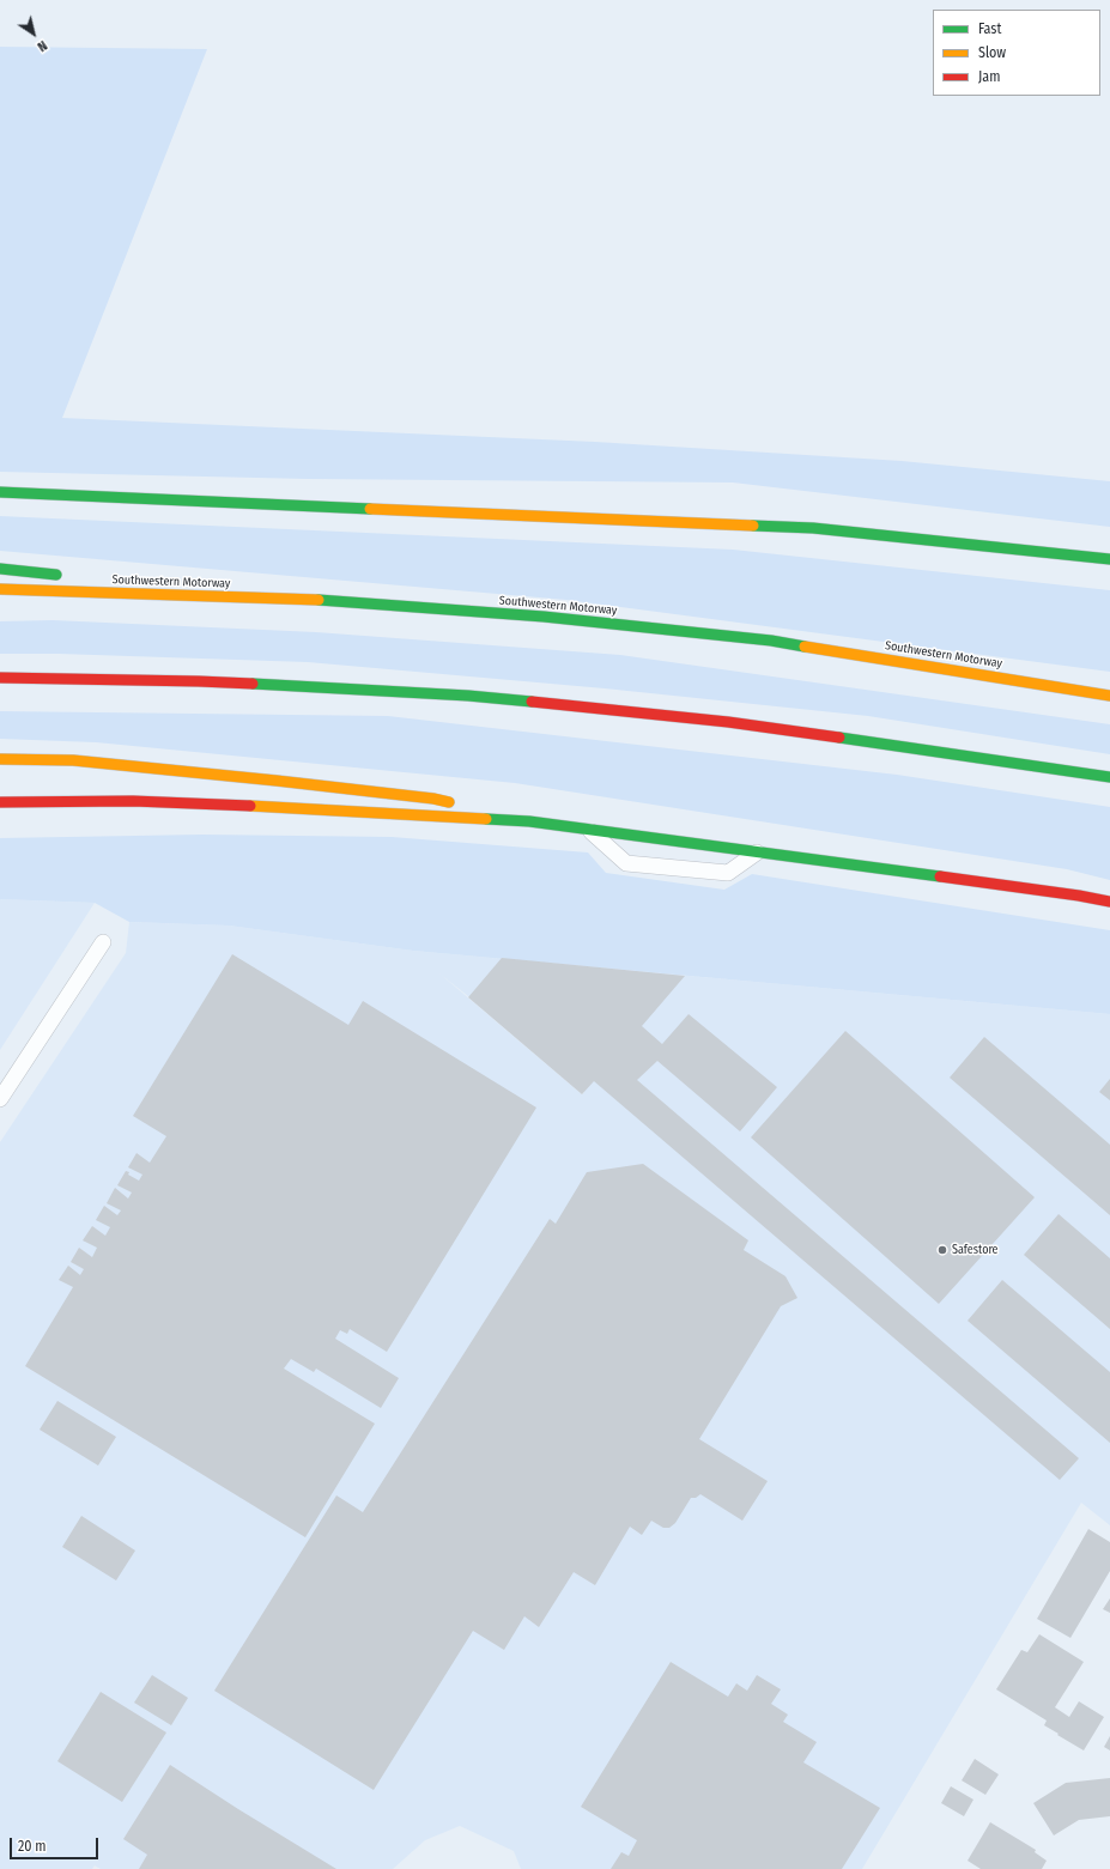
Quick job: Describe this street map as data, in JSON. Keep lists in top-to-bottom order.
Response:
{
  "streets": {
    "highway": ["Southwestern Motorway"]
  },
  "places": ["Safestore"],
  "legend": ["Fast", "Slow", "Jam"],
  "scale_bar": "20 m",
  "north": "bottom right"
}
